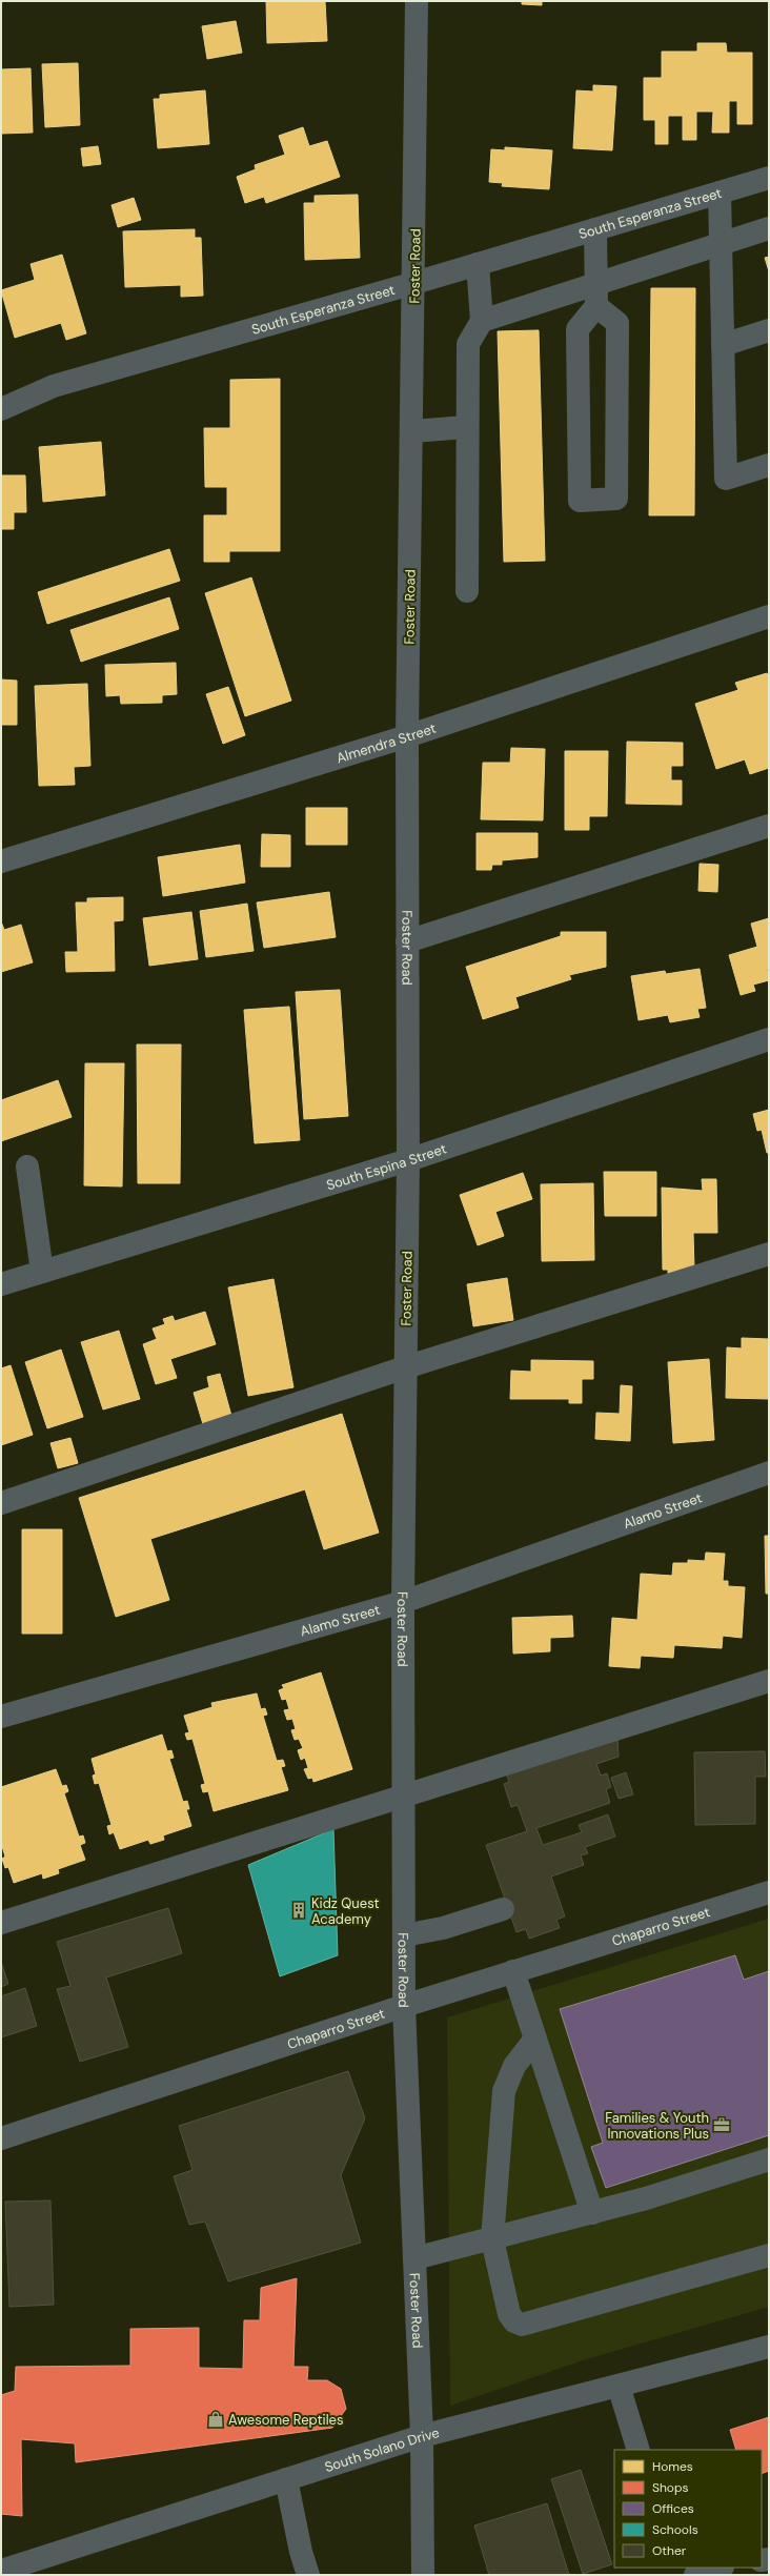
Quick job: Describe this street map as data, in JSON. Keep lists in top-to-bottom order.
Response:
{
  "streets": {
    "street": [
      "South Esperanza Street",
      "Foster Road",
      "Almendra Street",
      "South Espina Street",
      "Alamo Street",
      "Chaparro Street",
      "South Solano Drive"
    ]
  },
  "crossings": [
    ["South Esperanza Street", "Foster Road"],
    ["Foster Road", "Almendra Street"],
    ["Foster Road", "South Espina Street"],
    ["Foster Road", "Alamo Street"],
    ["Foster Road", "Chaparro Street"],
    ["Foster Road", "South Solano Drive"]
  ],
  "places": {
    "building": ["Kidz Quest Academy"],
    "office": ["Families & Youth Innovations Plus"],
    "shop": ["Awesome Reptiles"]
  },
  "legend": [
    "Homes",
    "Shops",
    "Offices",
    "Schools",
    "Other"
  ]
}
